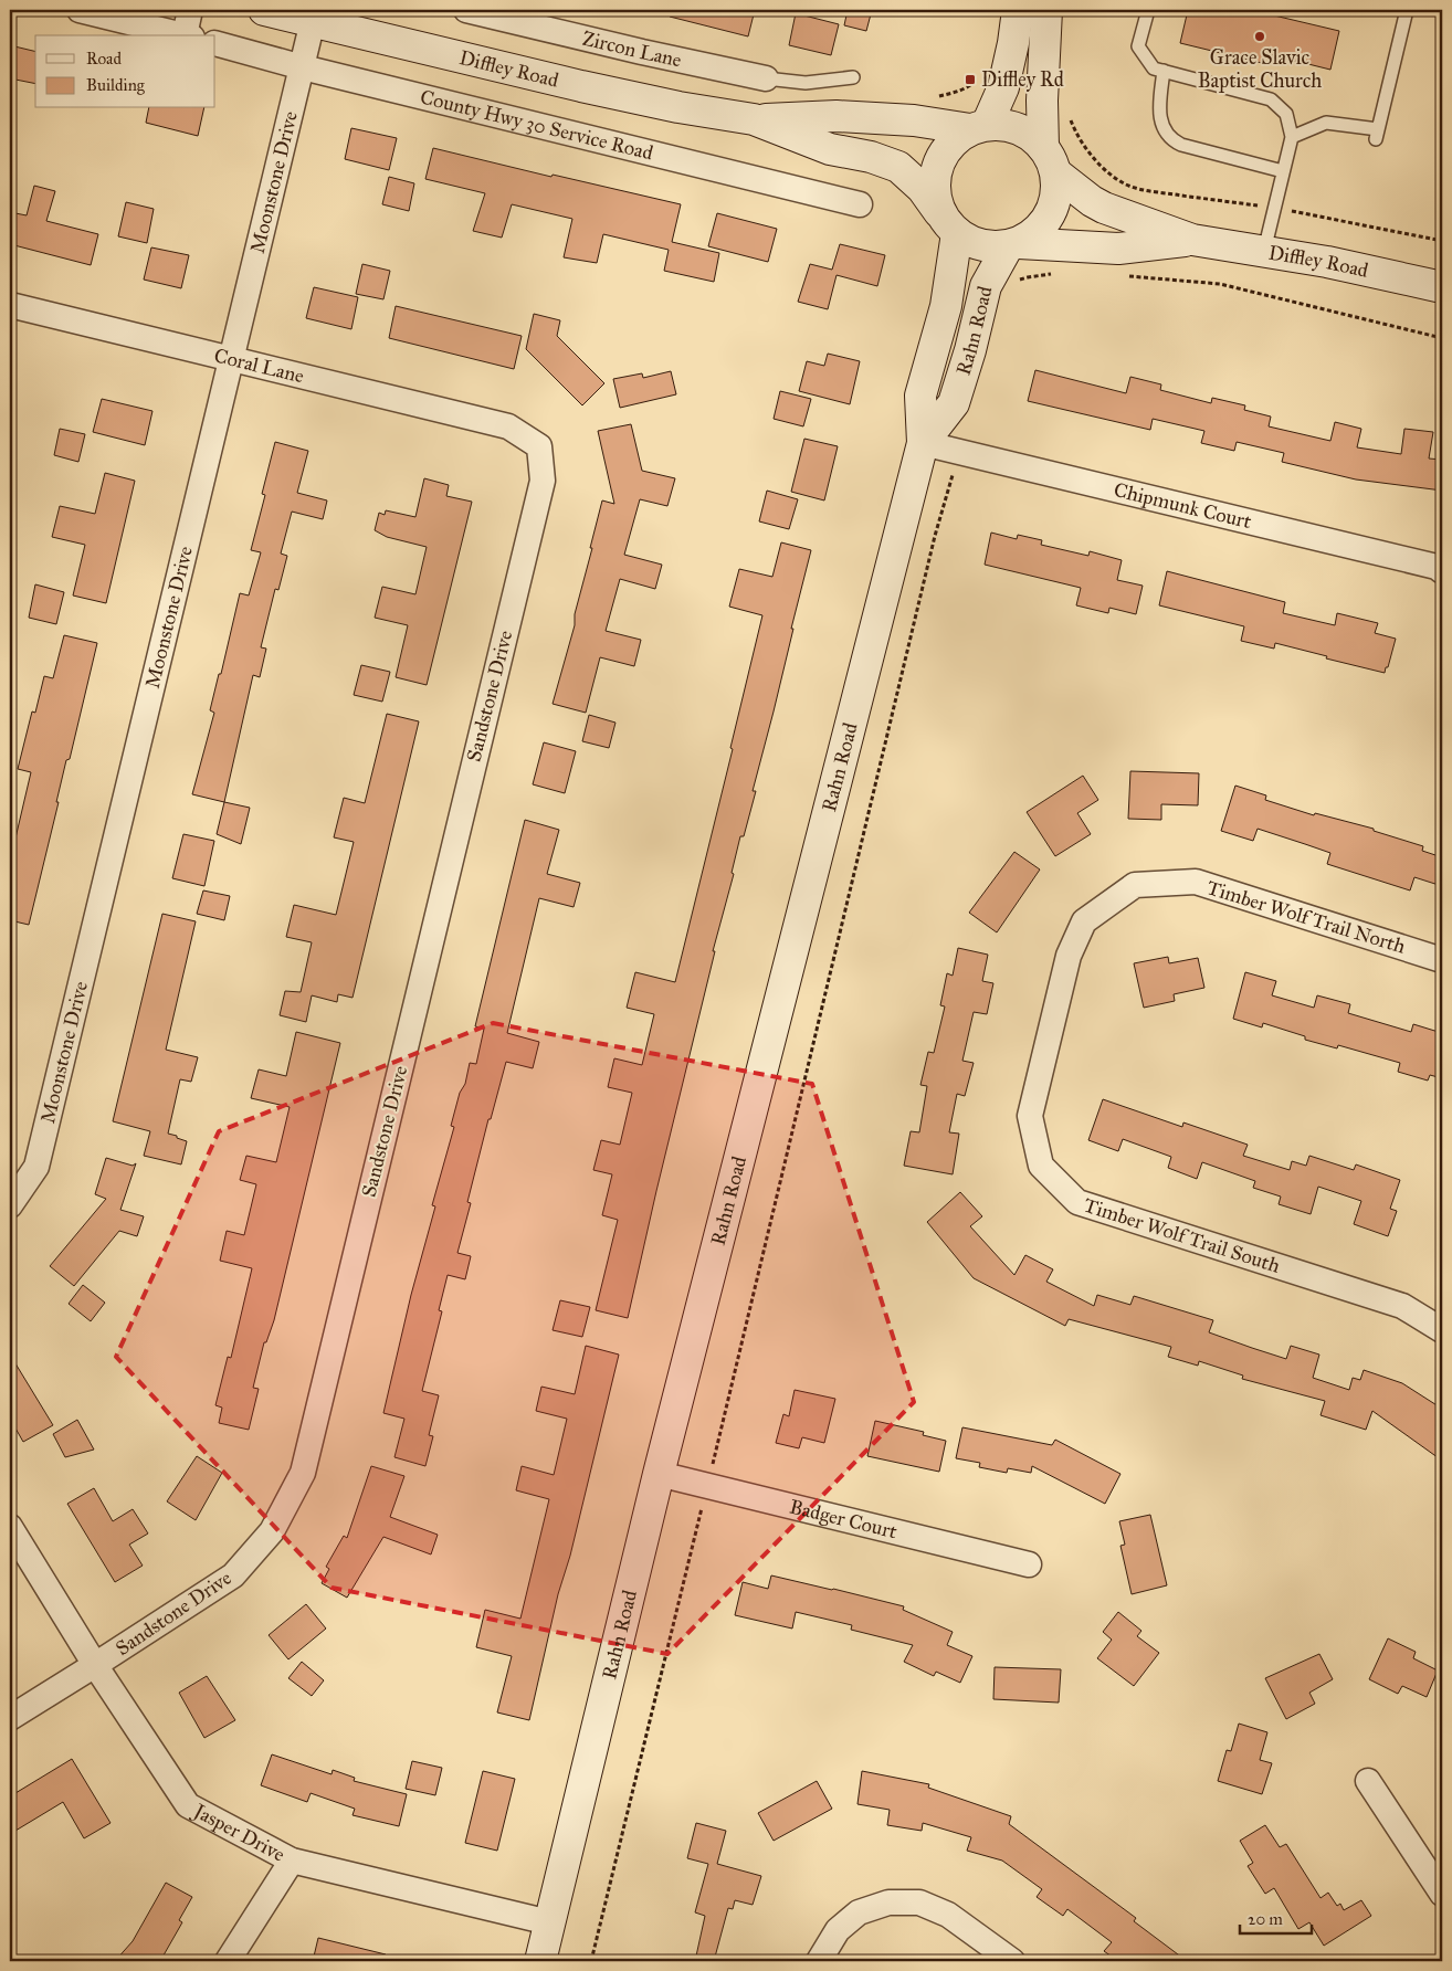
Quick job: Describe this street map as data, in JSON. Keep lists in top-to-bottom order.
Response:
{
  "streets": {
    "street": [
      "Zircon Lane",
      "Diffley Road",
      "County Hwy 30 Service Road",
      "Moonstone Drive",
      "Rahn Road",
      "Coral Lane",
      "Chipmunk Court",
      "Sandstone Drive",
      "Timber Wolf Trail North",
      "Timber Wolf Trail South",
      "Badger Court",
      "Jasper Drive"
    ]
  },
  "crossings": [
    ["Diffley Road", "Moonstone Drive"],
    ["Diffley Road", "Rahn Road"],
    ["County Hwy 30 Service Road", "Moonstone Drive"],
    ["Moonstone Drive", "Coral Lane"],
    ["Rahn Road", "Chipmunk Court"],
    ["Rahn Road", "Badger Court"],
    ["Rahn Road", "Jasper Drive"],
    ["Coral Lane", "Sandstone Drive"],
    ["Sandstone Drive", "Jasper Drive"],
    ["Timber Wolf Trail North", "Timber Wolf Trail South"]
  ],
  "places": {
    "other": ["Grace Slavic Baptist Church"],
    "transit": ["Diffley Rd"]
  },
  "legend": ["Road", "Building"],
  "scale_bar": "20 m"
}
